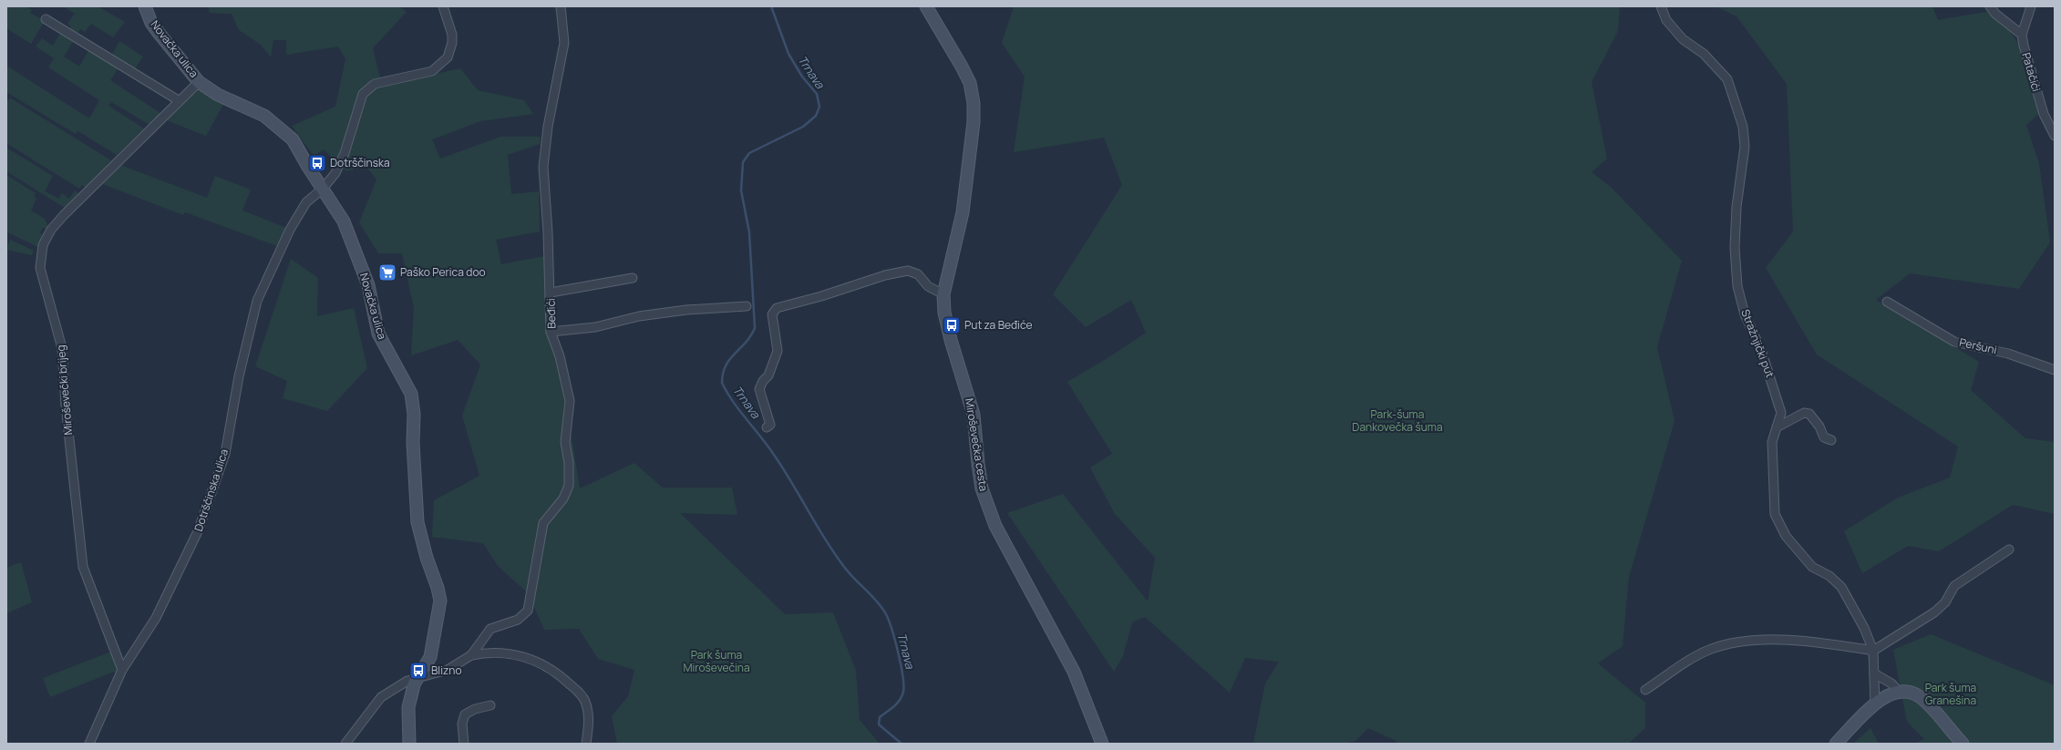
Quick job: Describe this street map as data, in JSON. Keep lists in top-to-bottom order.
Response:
{
  "streets": {
    "street": [
      "Novačka ulica",
      "Patačići",
      "Beđići",
      "Stražnjički put",
      "Peršuni",
      "Miroševečki brijeg",
      "Miroševečka cesta",
      "Dotrščinska ulica"
    ]
  },
  "crossings": [
    ["Novačka ulica", "Miroševečki brijeg"],
    ["Novačka ulica", "Dotrščinska ulica"],
    ["Miroševečki brijeg", "Dotrščinska ulica"]
  ],
  "water": ["Trnava"],
  "parks": ["Park-šuma Dankovečka šuma", "Park šuma Miroševečina", "Park šuma Granešina"],
  "places": {
    "bus stop": ["Dotrščinska", "Put za Beđiće", "Blizno"],
    "supermarket": ["Paško Perica doo"]
  }
}
